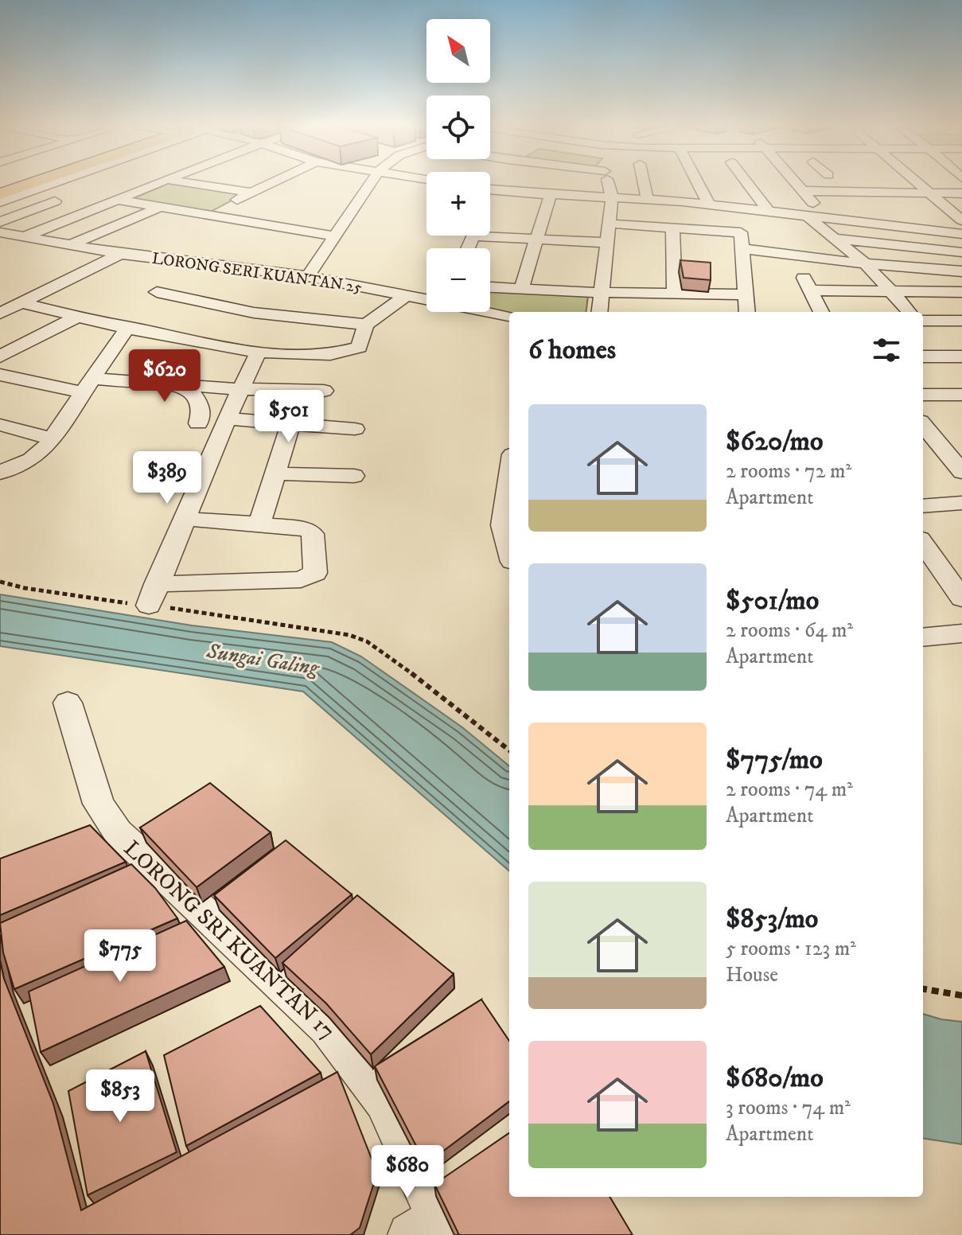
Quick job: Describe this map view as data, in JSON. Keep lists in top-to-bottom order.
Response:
{
  "streets": {
    "street": ["LORONG SERI KUANTAN 25", "LORONG SRI KUANTAN 17"]
  },
  "water": ["Sungai Galing"],
  "north": "top left",
  "page": {
    "map_buttons": ["+", "−"],
    "heading": "6 homes",
    "price": [
      "$620",
      "$501",
      "$389",
      "$775",
      "$853",
      "$680"
    ],
    "list": [
      {
        "name": "$620/mo",
        "note": "2 rooms · 72 m² · Apartment"
      },
      {
        "name": "$501/mo",
        "note": "2 rooms · 64 m² · Apartment"
      },
      {
        "name": "$775/mo",
        "note": "2 rooms · 74 m² · Apartment"
      },
      {
        "name": "$853/mo",
        "note": "5 rooms · 123 m² · House"
      },
      {
        "name": "$680/mo",
        "note": "3 rooms · 74 m² · Apartment"
      }
    ]
  }
}
